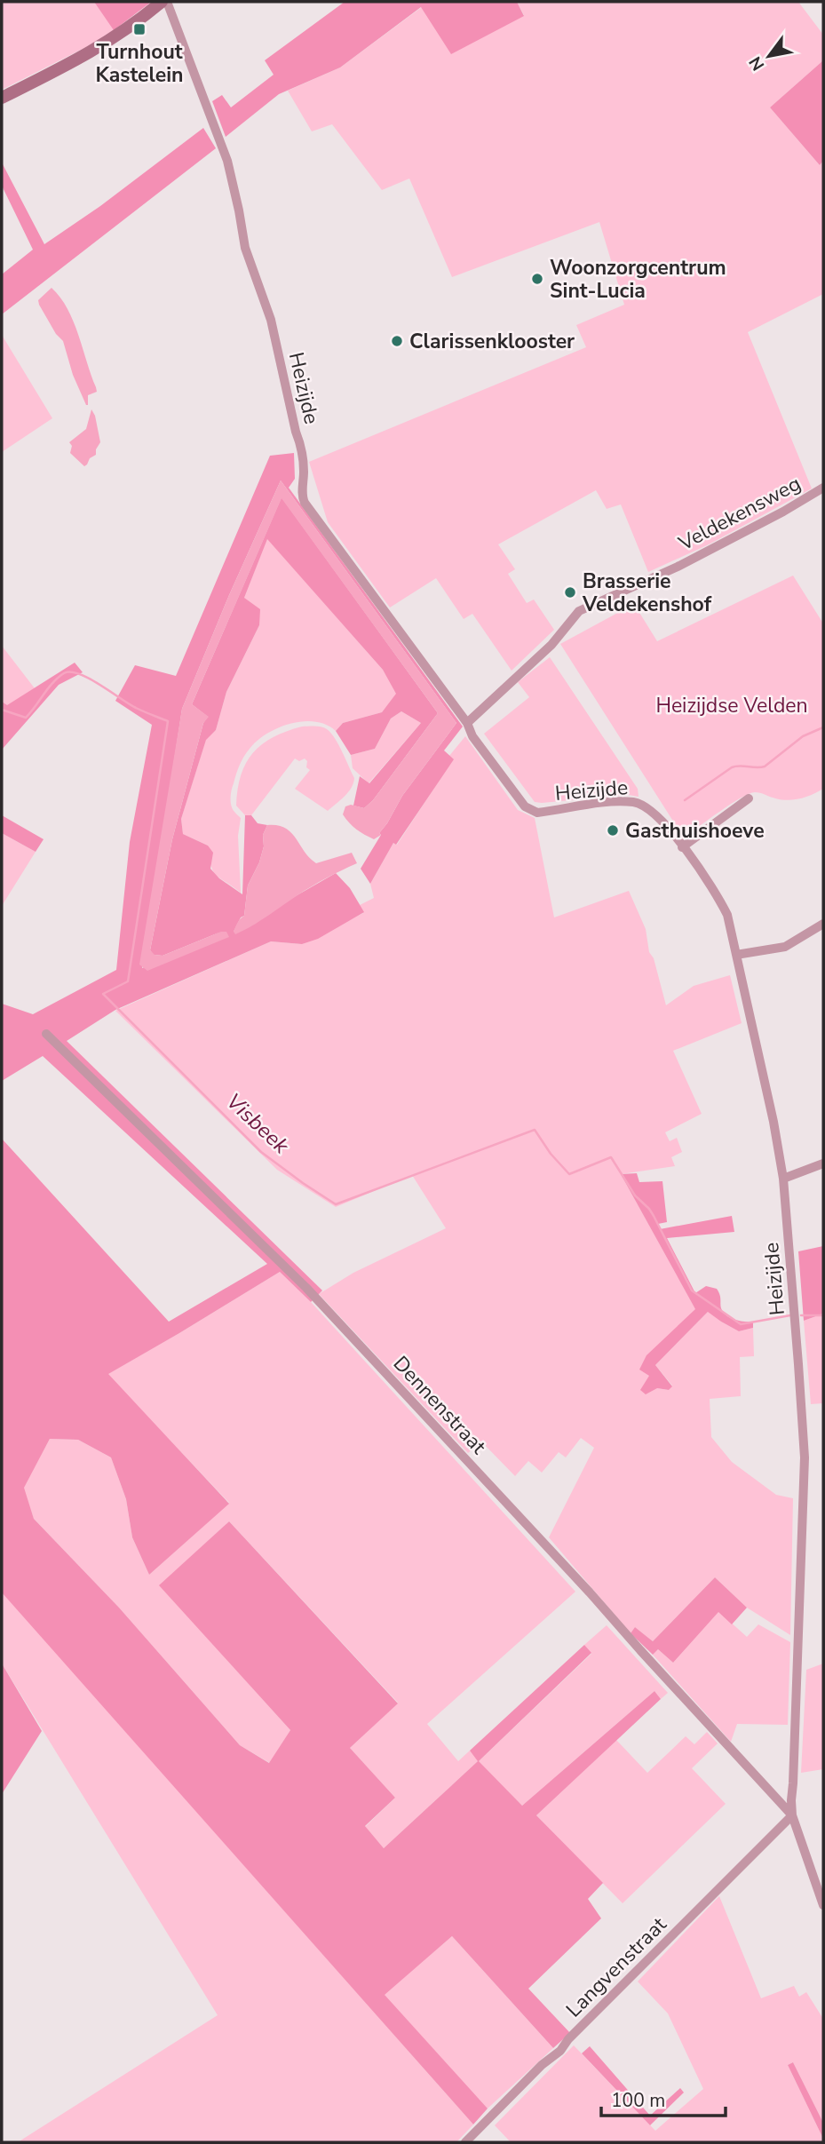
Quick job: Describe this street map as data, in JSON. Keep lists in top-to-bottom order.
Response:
{
  "streets": {
    "street": [
      "Heizijde",
      "Veldekensweg",
      "Dennenstraat",
      "Langvenstraat"
    ]
  },
  "crossings": [
    ["Heizijde", "Veldekensweg"],
    ["Heizijde", "Dennenstraat"],
    ["Heizijde", "Langvenstraat"],
    ["Dennenstraat", "Langvenstraat"]
  ],
  "water": ["Visbeek"],
  "parks": ["Heizijdse Velden"],
  "places": {
    "transit": ["Turnhout Kastelein"],
    "other": [
      "Woonzorgcentrum Sint-Lucia",
      "Clarissenklooster",
      "Brasserie Veldekenshof",
      "Gasthuishoeve"
    ]
  },
  "scale_bar": "100 m",
  "north": "bottom left"
}
